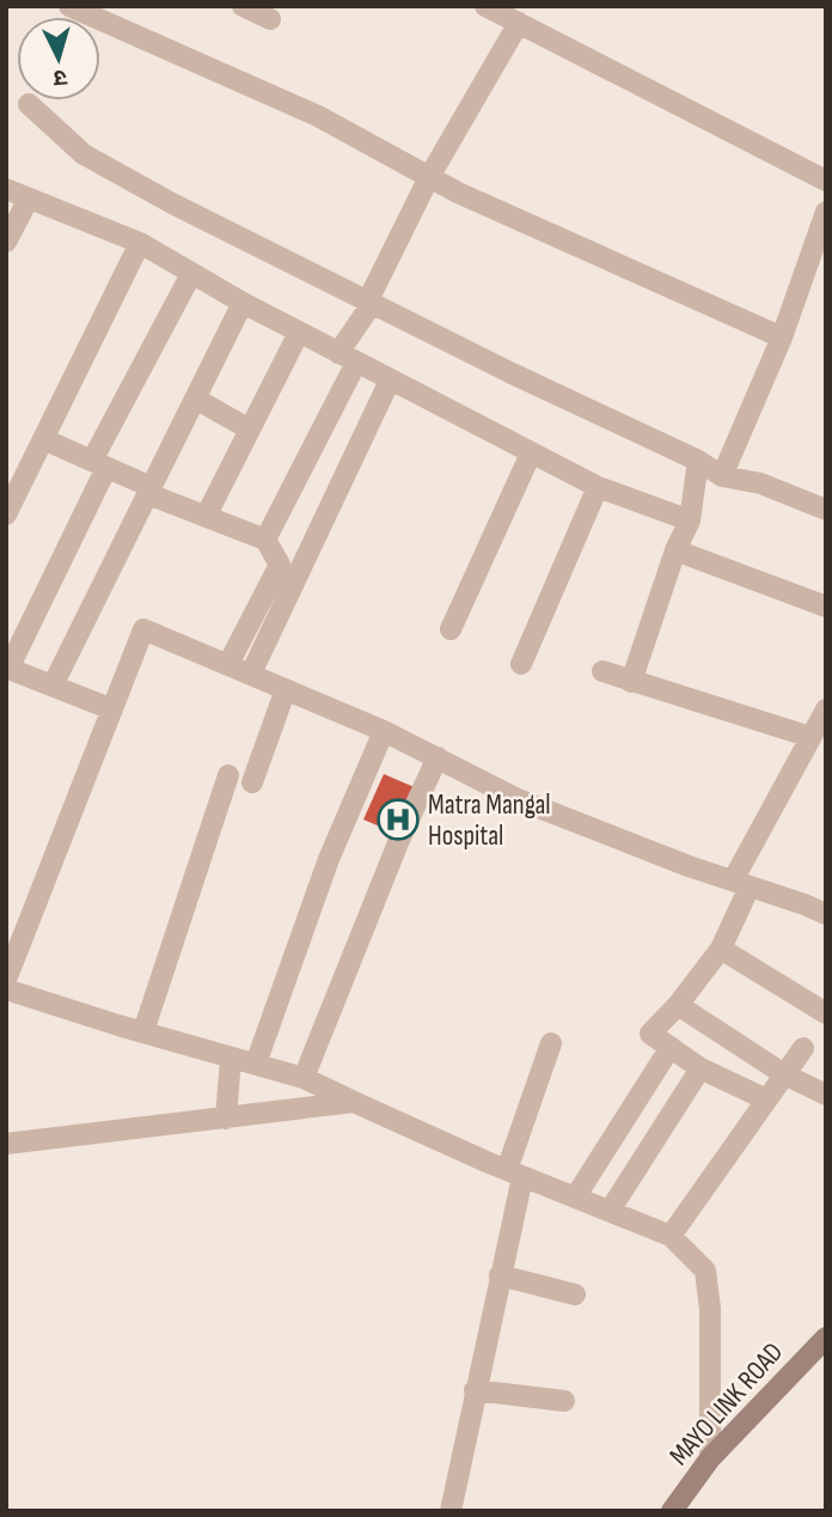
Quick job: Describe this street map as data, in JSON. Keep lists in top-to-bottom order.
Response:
{
  "streets": {
    "street": ["MAYO LINK ROAD"]
  },
  "places": {
    "hospital": ["Matra Mangal Hospital"]
  },
  "north": "bottom"
}
